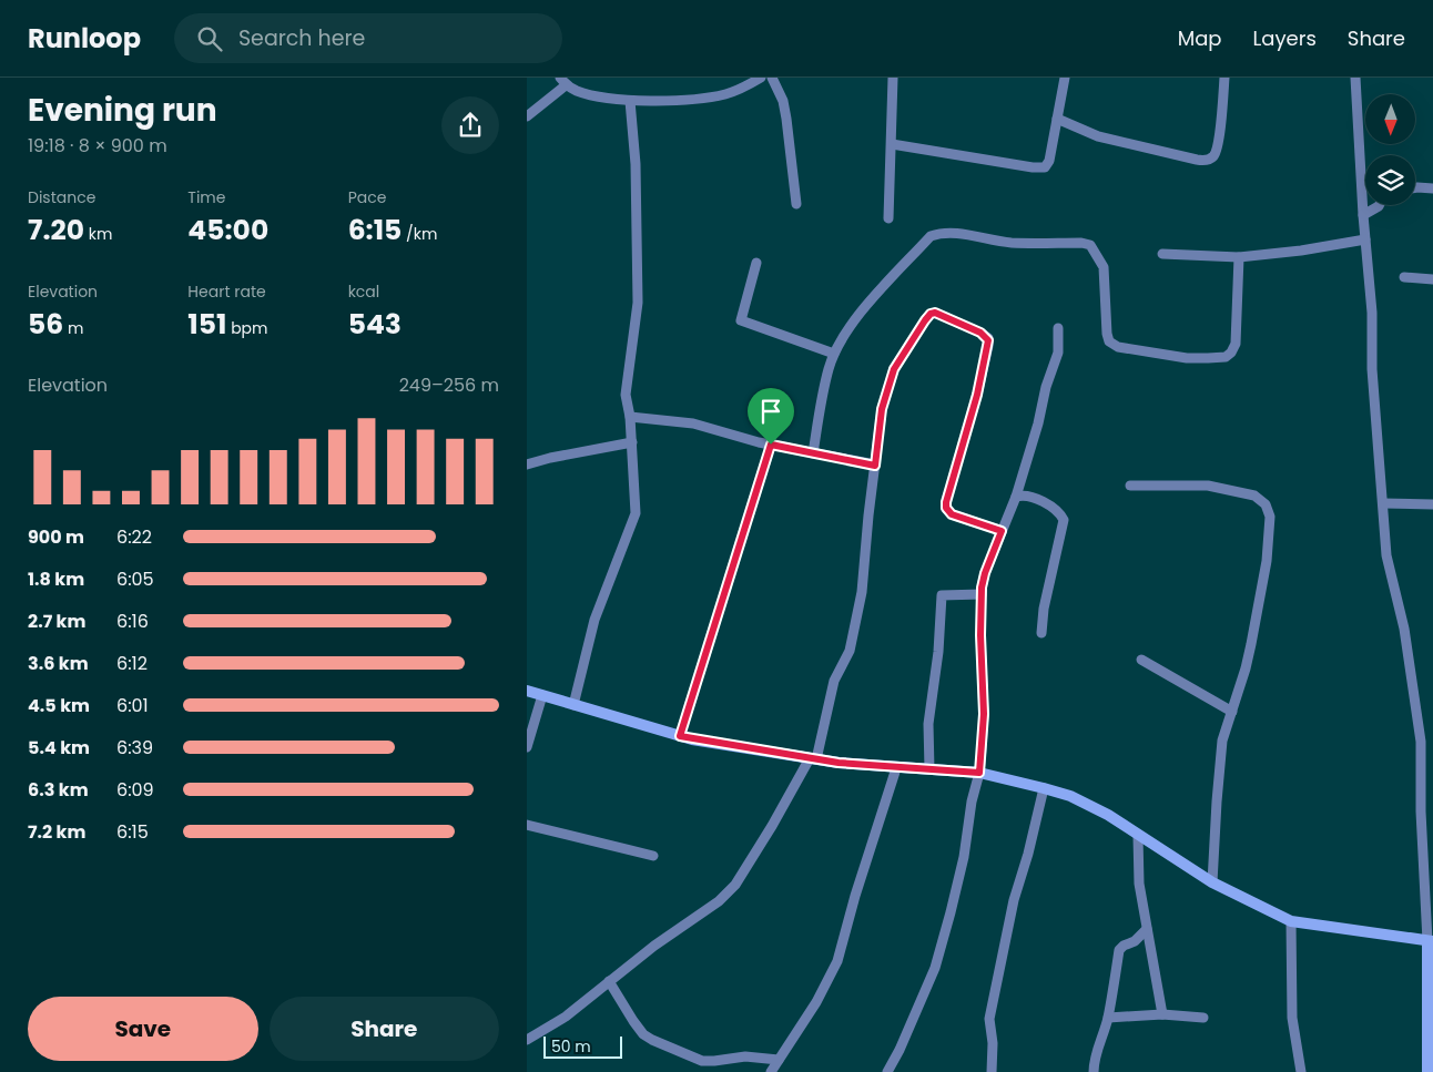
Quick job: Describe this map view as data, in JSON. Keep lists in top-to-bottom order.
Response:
{
  "scale_bar": "50 m",
  "north": "bottom",
  "page": {
    "header": "Runloop",
    "search": "Search here",
    "nav": ["Map", "Layers", "Share"],
    "heading": ["Evening run", "19:18 · 8 × 900 m"],
    "stats": [
      ["Distance", "7.20 km"],
      ["Time", "45:00"],
      ["Pace", "6:15 /km"],
      ["Elevation", "56 m"],
      ["Heart rate", "151 bpm"],
      ["kcal", "543"]
    ],
    "chart": ["Elevation", "249–256 m"],
    "list": [
      {
        "name": "900 m",
        "note": "6:22"
      },
      {
        "name": "1.8 km",
        "note": "6:05"
      },
      {
        "name": "2.7 km",
        "note": "6:16"
      },
      {
        "name": "3.6 km",
        "note": "6:12"
      },
      {
        "name": "4.5 km",
        "note": "6:01"
      },
      {
        "name": "5.4 km",
        "note": "6:39"
      },
      {
        "name": "6.3 km",
        "note": "6:09"
      },
      {
        "name": "7.2 km",
        "note": "6:15"
      }
    ],
    "buttons": ["Save", "Share"],
    "scale": "50 m"
  }
}
